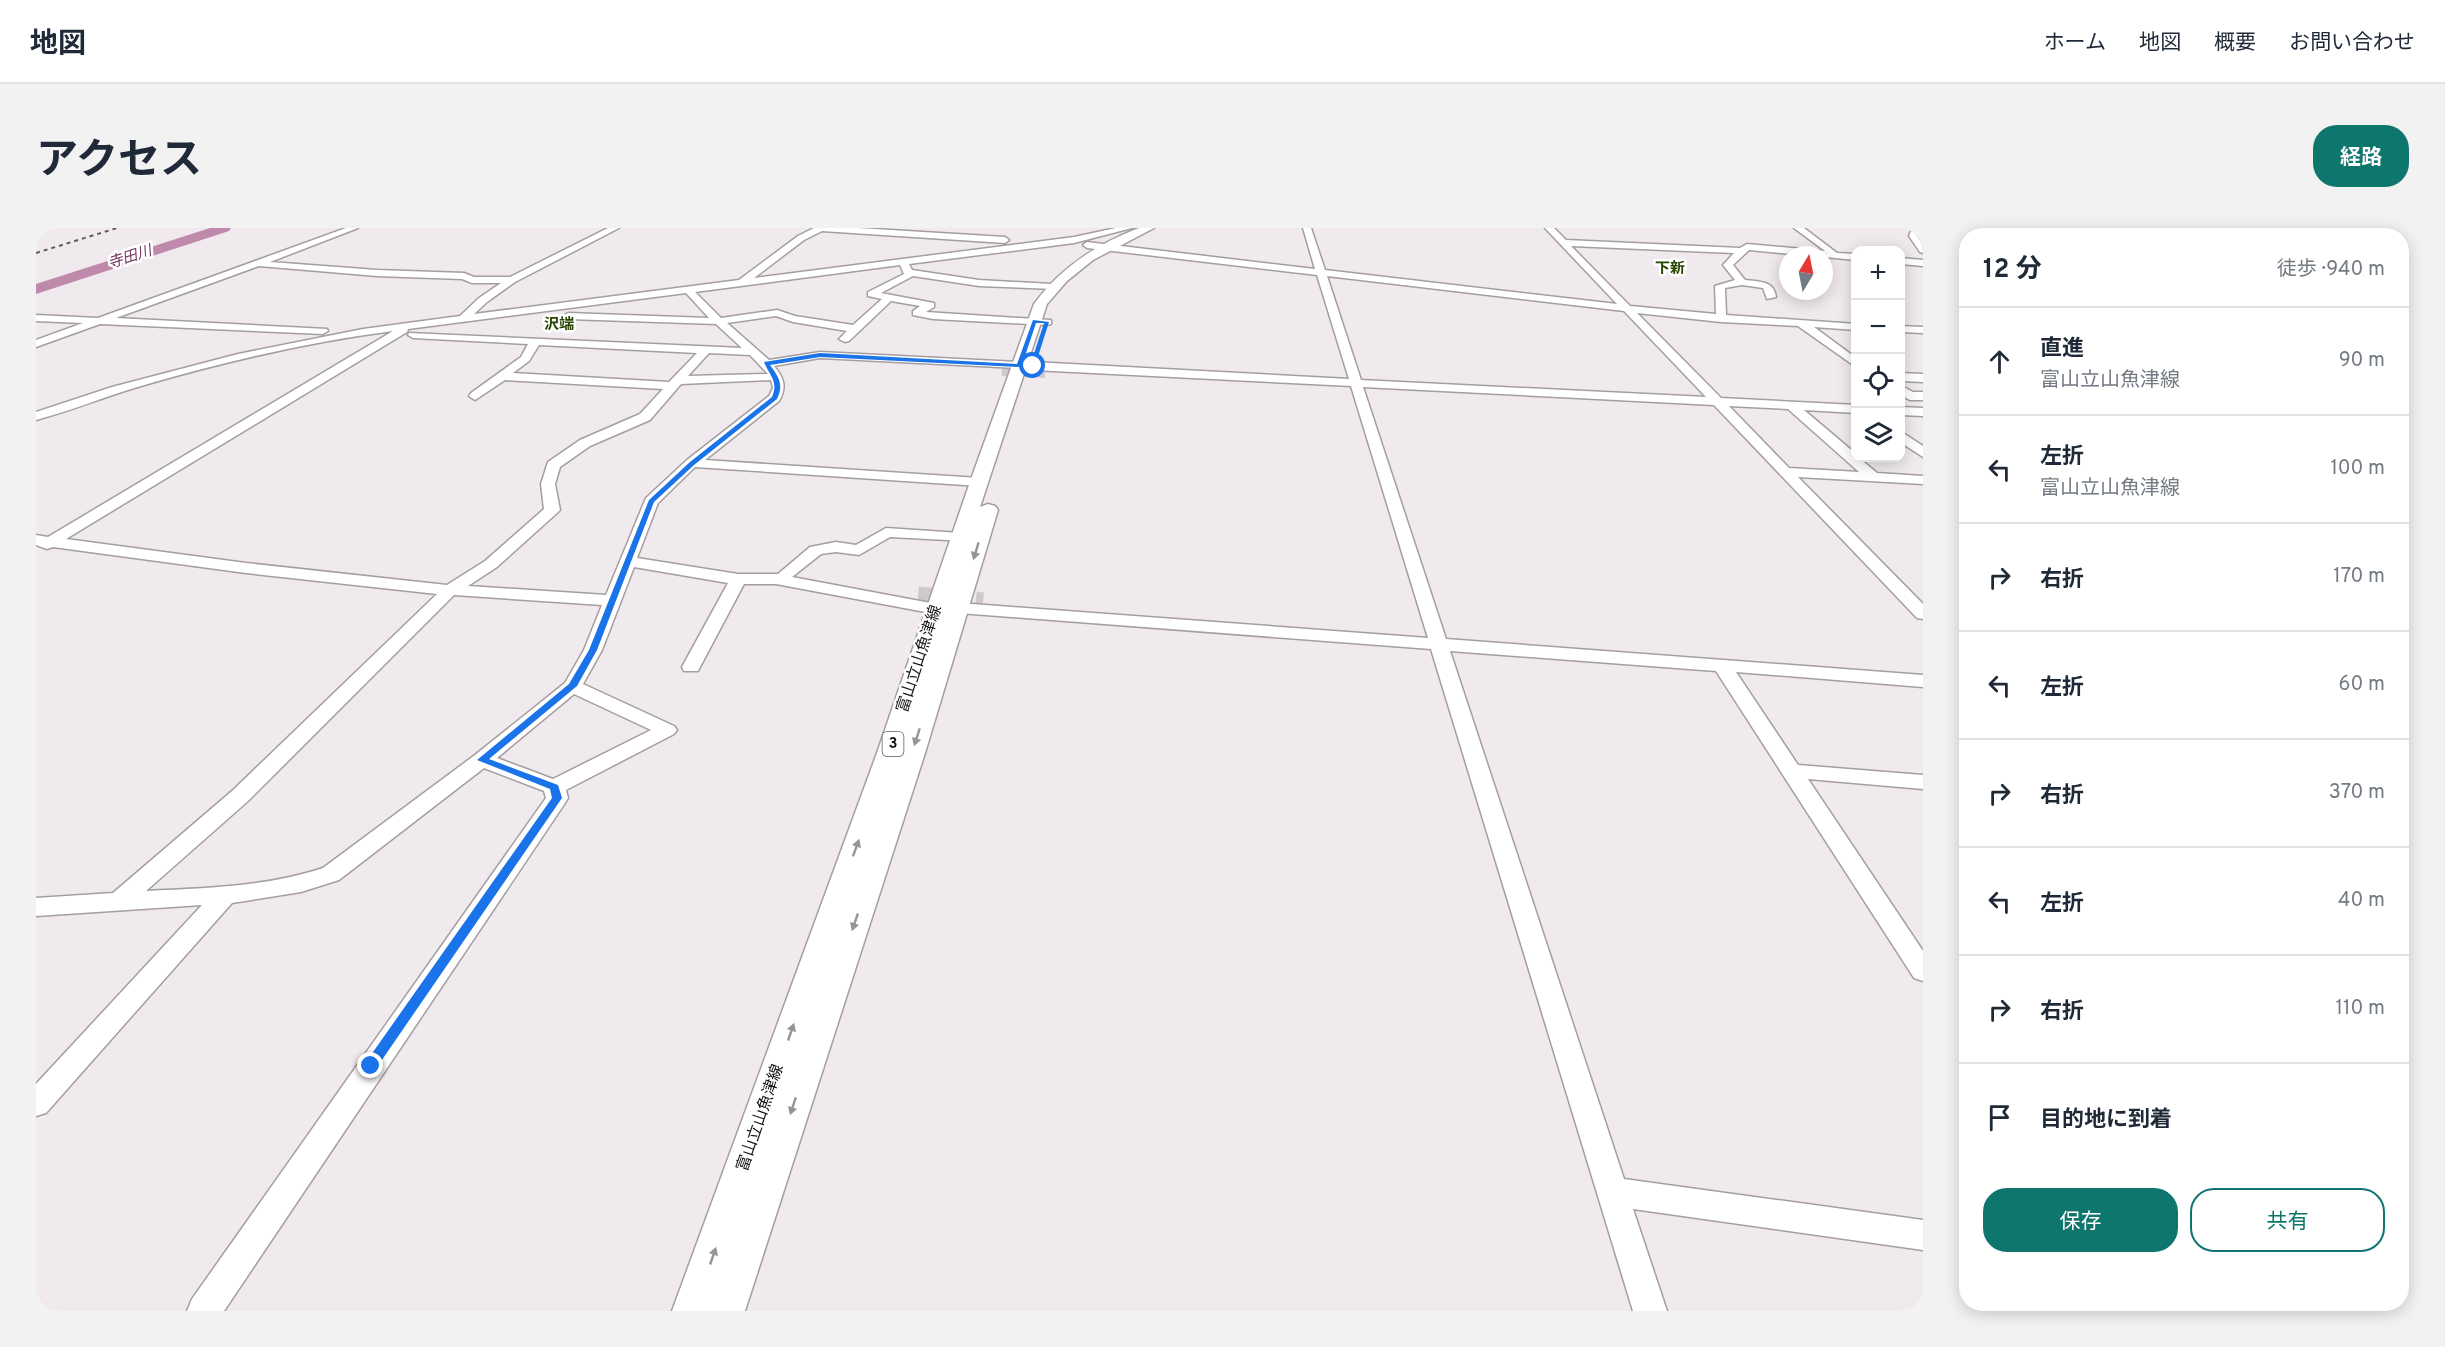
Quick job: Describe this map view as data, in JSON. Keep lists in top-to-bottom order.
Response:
{
  "streets": {
    "main road": ["富山立山魚津線", "3"]
  },
  "districts": ["下新", "沢端"],
  "water": ["寺田川"],
  "north": "top",
  "page": {
    "header": "地図",
    "nav": [
      "ホーム",
      "地図",
      "概要",
      "お問い合わせ"
    ],
    "title": "アクセス",
    "buttons": [
      "経路",
      ["保存", "共有"]
    ],
    "heading": ["12 分", "徒歩 · 940 m"],
    "map_buttons": ["+", "−"],
    "list": [
      ["直進", "富山立山魚津線", "90 m"],
      ["左折", "富山立山魚津線", "100 m"],
      ["右折", "170 m"],
      ["左折", "60 m"],
      ["右折", "370 m"],
      ["左折", "40 m"],
      ["右折", "110 m"],
      "目的地に到着"
    ]
  }
}
